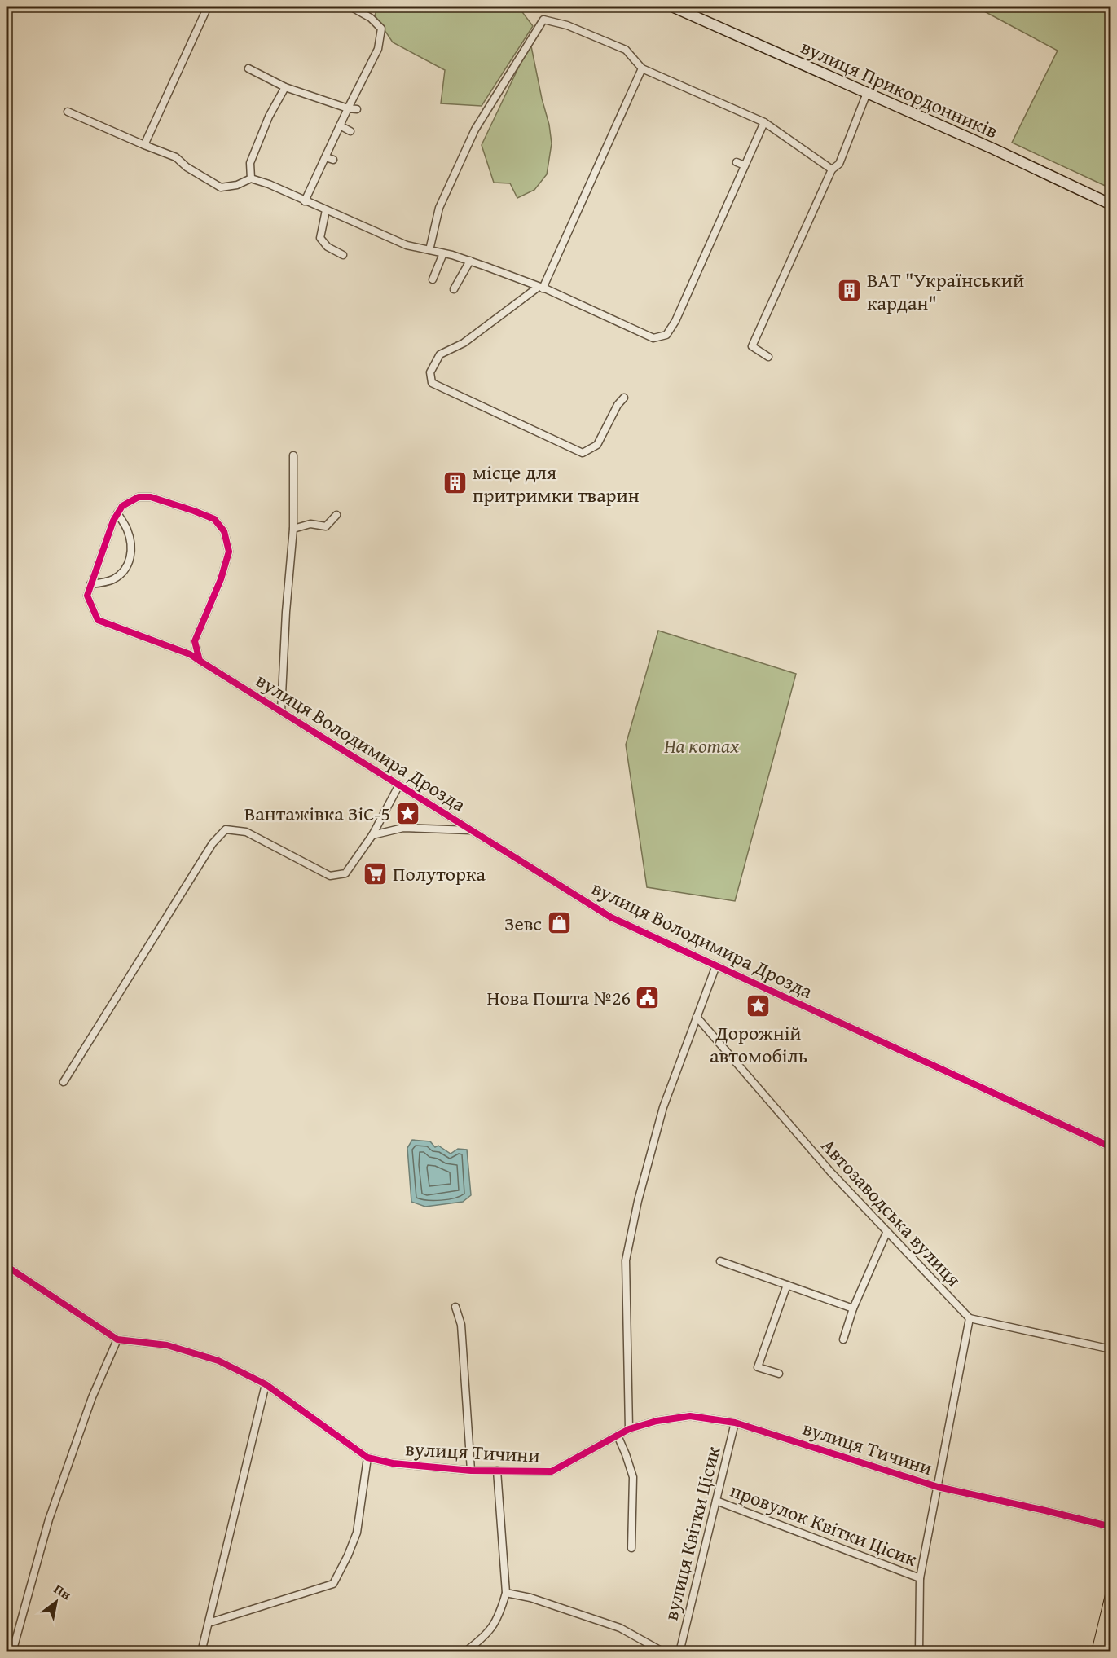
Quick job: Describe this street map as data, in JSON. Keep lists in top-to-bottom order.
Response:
{
  "streets": {
    "street": [
      "вулиця Прикордонників",
      "вулиця Володимира Дрозда",
      "Автозаводська вулиця",
      "вулиця Тичини",
      "провулок Квітки Цісик",
      "вулиця Квітки Цісик"
    ]
  },
  "crossings": [
    ["вулиця Тичини", "вулиця Квітки Цісик"],
    ["провулок Квітки Цісик", "вулиця Квітки Цісик"]
  ],
  "parks": ["На котах"],
  "places": {
    "building": ["ВАТ \"Український кардан\"", "місце для притримки тварин"],
    "place": ["Вантажівка ЗіС-5", "Дорожній автомобіль"],
    "supermarket": ["Полуторка"],
    "shop": ["Зевс"],
    "public building": ["Нова Пошта №26"]
  },
  "north": "top right"
}
